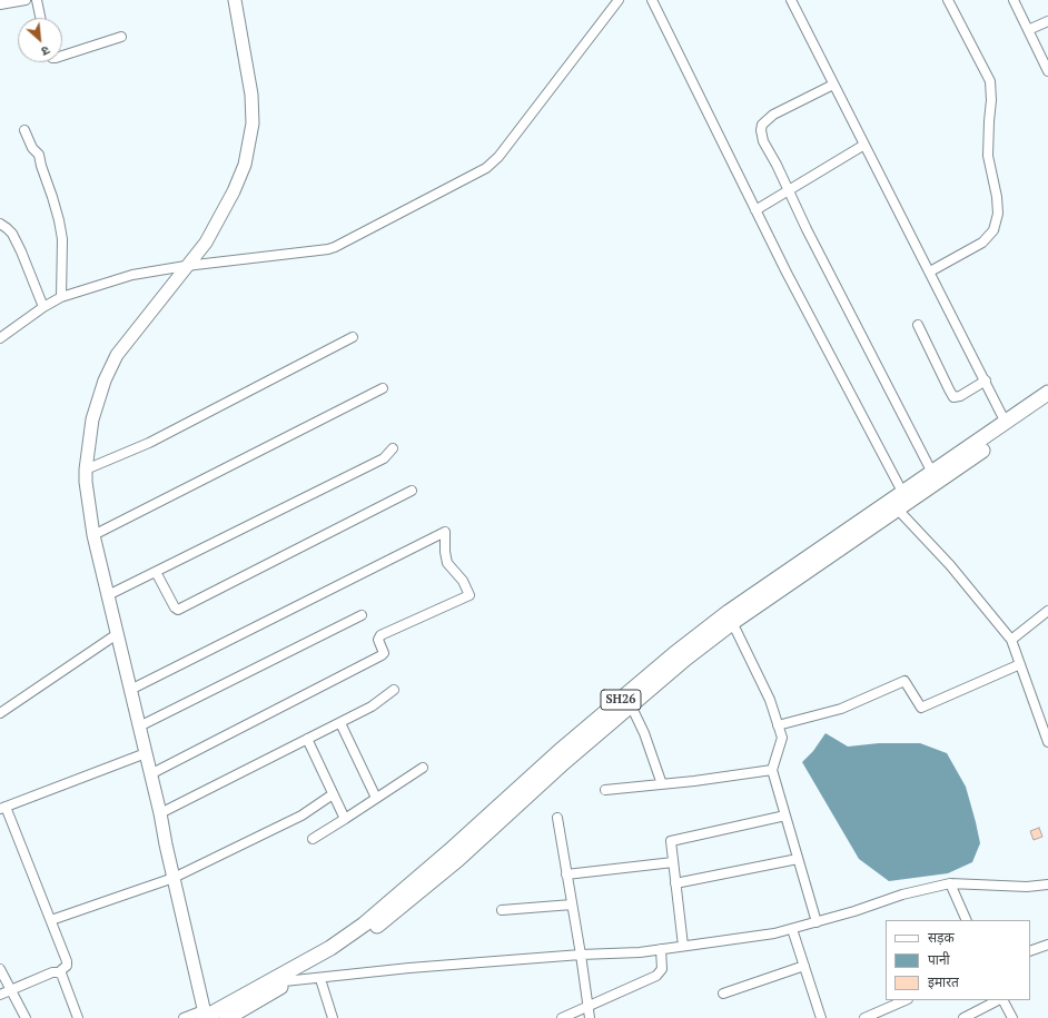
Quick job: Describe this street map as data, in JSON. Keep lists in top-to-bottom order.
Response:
{
  "streets": {
    "main road": ["SH26"]
  },
  "legend": ["सड़क", "पानी", "इमारत"],
  "north": "bottom right"
}
